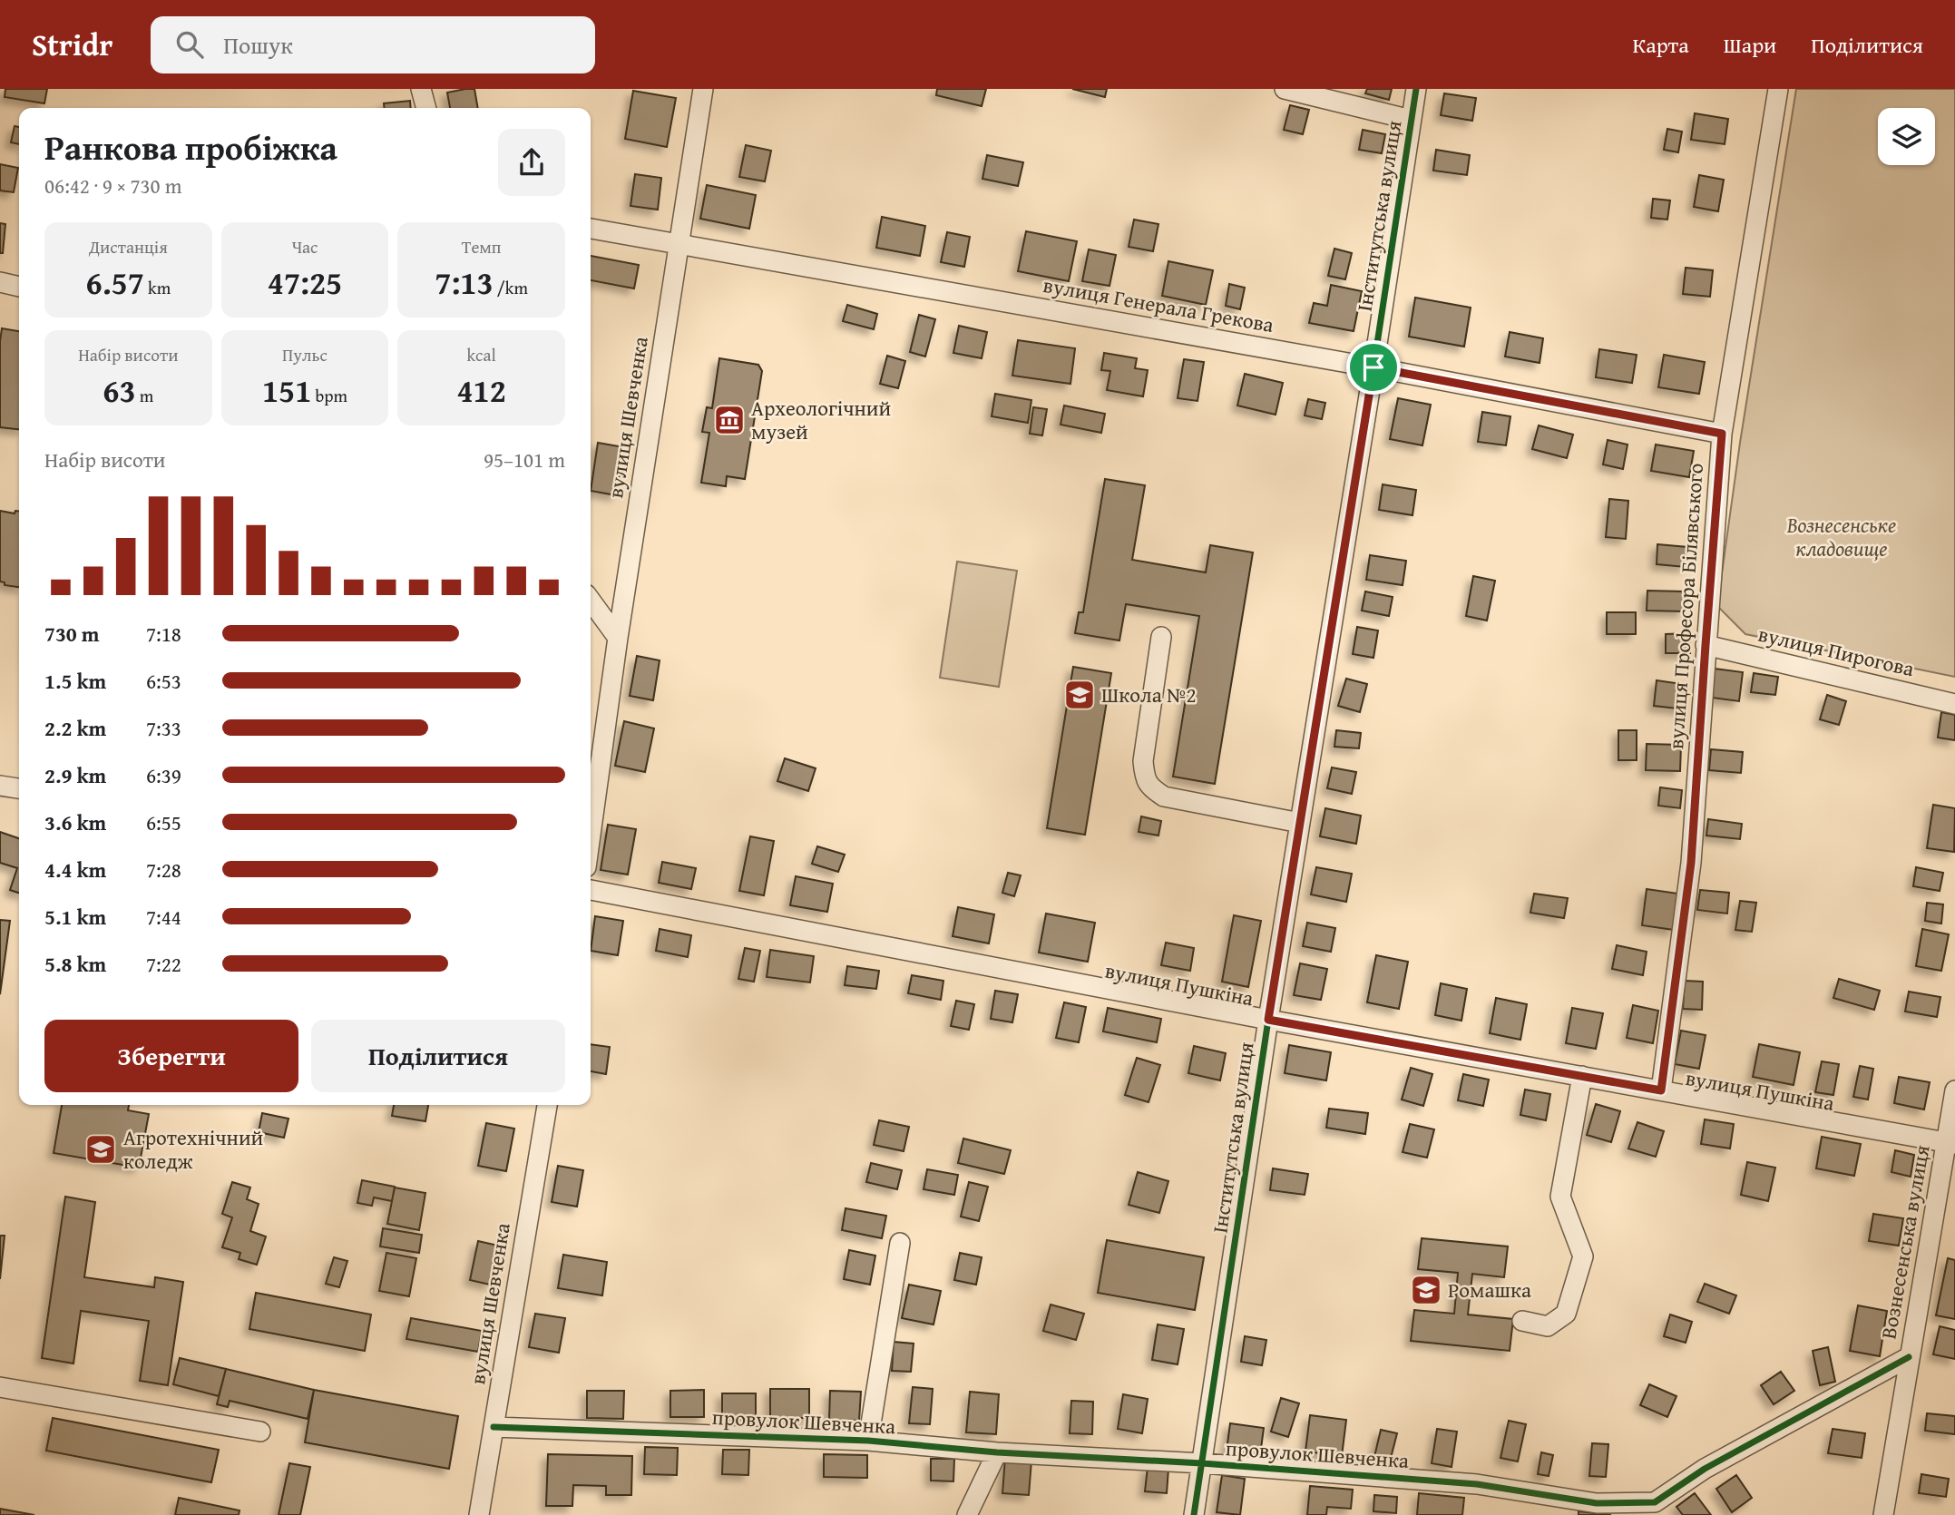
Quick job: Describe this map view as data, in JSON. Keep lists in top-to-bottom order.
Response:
{
  "streets": {
    "street": [
      "Інститутська вулиця",
      "вулиця Генерала Грекова",
      "вулиця Шевченка",
      "вулиця Професора Білявського",
      "вулиця Пирогова",
      "вулиця Пушкіна",
      "Вознесенська вулиця",
      "провулок Шевченка"
    ]
  },
  "crossings": [
    ["Інститутська вулиця", "вулиця Генерала Грекова"],
    ["Інститутська вулиця", "вулиця Пушкіна"],
    ["Інститутська вулиця", "провулок Шевченка"],
    ["вулиця Генерала Грекова", "вулиця Шевченка"],
    ["вулиця Генерала Грекова", "вулиця Професора Білявського"],
    ["вулиця Шевченка", "провулок Шевченка"],
    ["вулиця Професора Білявського", "вулиця Пирогова"],
    ["вулиця Професора Білявського", "вулиця Пушкіна"],
    ["вулиця Пушкіна", "Вознесенська вулиця"],
    ["Вознесенська вулиця", "провулок Шевченка"]
  ],
  "parks": ["Вознесенське кладовище"],
  "places": {
    "museum": ["Археологічний музей"],
    "school or university": ["Школа №2", "Агротехнічний коледж", "Ромашка"]
  },
  "page": {
    "header": "Stridr",
    "search": "Пошук",
    "nav": ["Карта", "Шари", "Поділитися"],
    "heading": ["Ранкова пробіжка", "06:42 · 9 × 730 m"],
    "stats": [
      ["Дистанція", "6.57 km"],
      ["Час", "47:25"],
      ["Темп", "7:13 /km"],
      ["Набір висоти", "63 m"],
      ["Пульс", "151 bpm"],
      ["kcal", "412"]
    ],
    "chart": ["Набір висоти", "95–101 m"],
    "list": [
      {
        "name": "730 m",
        "note": "7:18"
      },
      {
        "name": "1.5 km",
        "note": "6:53"
      },
      {
        "name": "2.2 km",
        "note": "7:33"
      },
      {
        "name": "2.9 km",
        "note": "6:39"
      },
      {
        "name": "3.6 km",
        "note": "6:55"
      },
      {
        "name": "4.4 km",
        "note": "7:28"
      },
      {
        "name": "5.1 km",
        "note": "7:44"
      },
      {
        "name": "5.8 km",
        "note": "7:22"
      }
    ],
    "buttons": ["Зберегти", "Поділитися"]
  }
}
